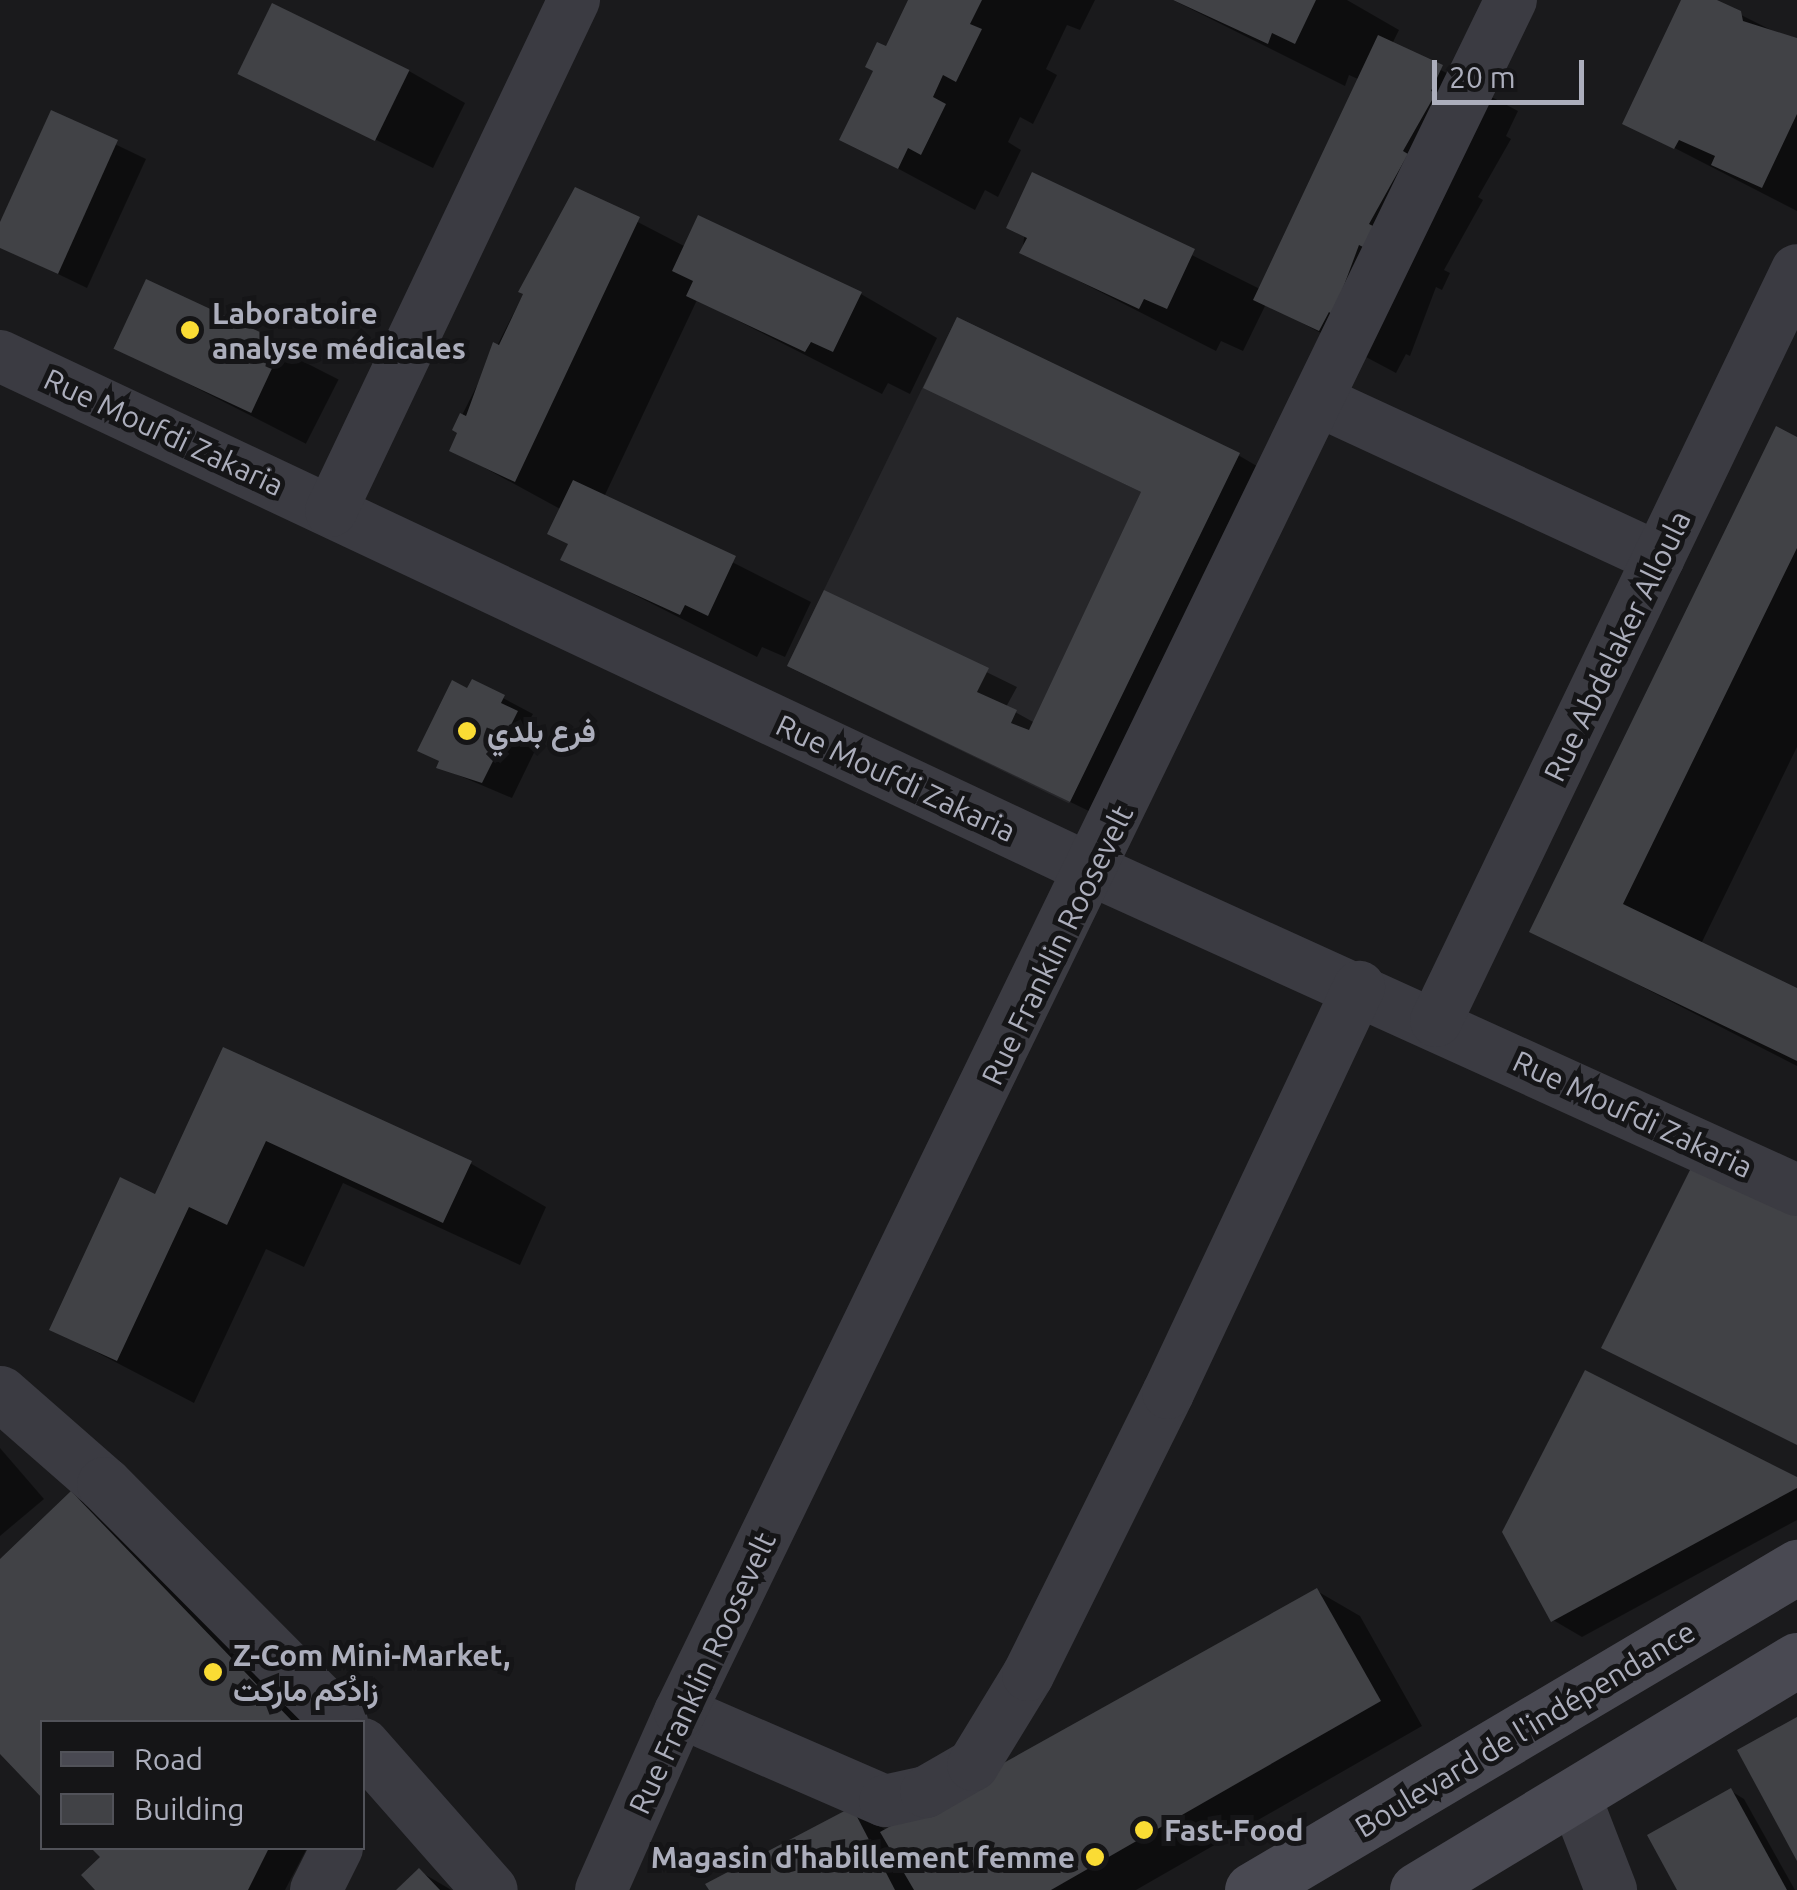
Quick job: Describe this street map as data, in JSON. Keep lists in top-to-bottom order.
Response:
{
  "streets": {
    "main road": ["Boulevard de l'indépendance"],
    "street": ["Rue Moufdi Zakaria", "Rue Abdelaker Alloula", "Rue Franklin Roosevelt"]
  },
  "crossings": [
    ["Rue Moufdi Zakaria", "Rue Abdelaker Alloula"],
    ["Rue Moufdi Zakaria", "Rue Franklin Roosevelt"]
  ],
  "places": [
    "Laboratoire analyse médicales",
    "فرع بلدي",
    "Z-Com Mini-Market, زادُكم ماركت",
    "Fast-Food",
    "Magasin d'habillement femme"
  ],
  "legend": ["Road", "Building"],
  "scale_bar": "20 m"
}
